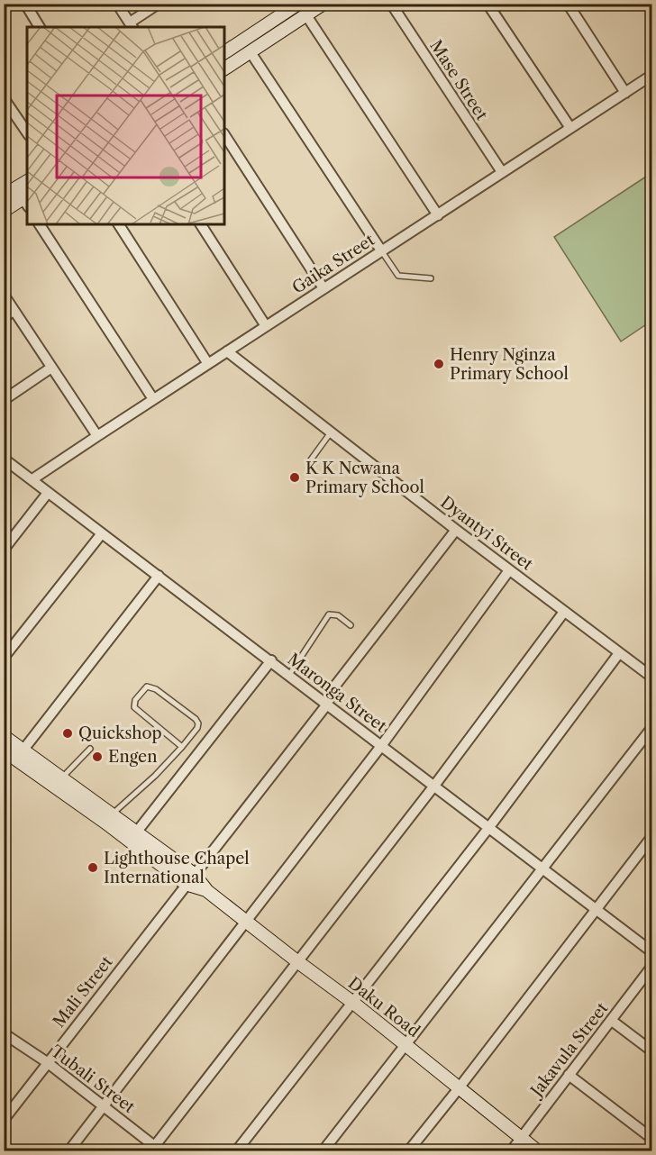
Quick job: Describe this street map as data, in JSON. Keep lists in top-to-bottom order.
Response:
{
  "streets": {
    "street": [
      "Mase Street",
      "Gaika Street",
      "Dyantyi Street",
      "Maronga Street",
      "Mali Street",
      "Daku Road",
      "Jakavula Street",
      "Tubali Street"
    ]
  },
  "crossings": [
    ["Mase Street", "Gaika Street"],
    ["Gaika Street", "Dyantyi Street"],
    ["Gaika Street", "Maronga Street"],
    ["Dyantyi Street", "Mali Street"],
    ["Maronga Street", "Mali Street"],
    ["Mali Street", "Daku Road"],
    ["Mali Street", "Tubali Street"],
    ["Daku Road", "Jakavula Street"]
  ],
  "places": [
    "Henry Nginza Primary School",
    "K K Ncwana Primary School",
    "Quickshop",
    "Engen",
    "Lighthouse Chapel International"
  ]
}
